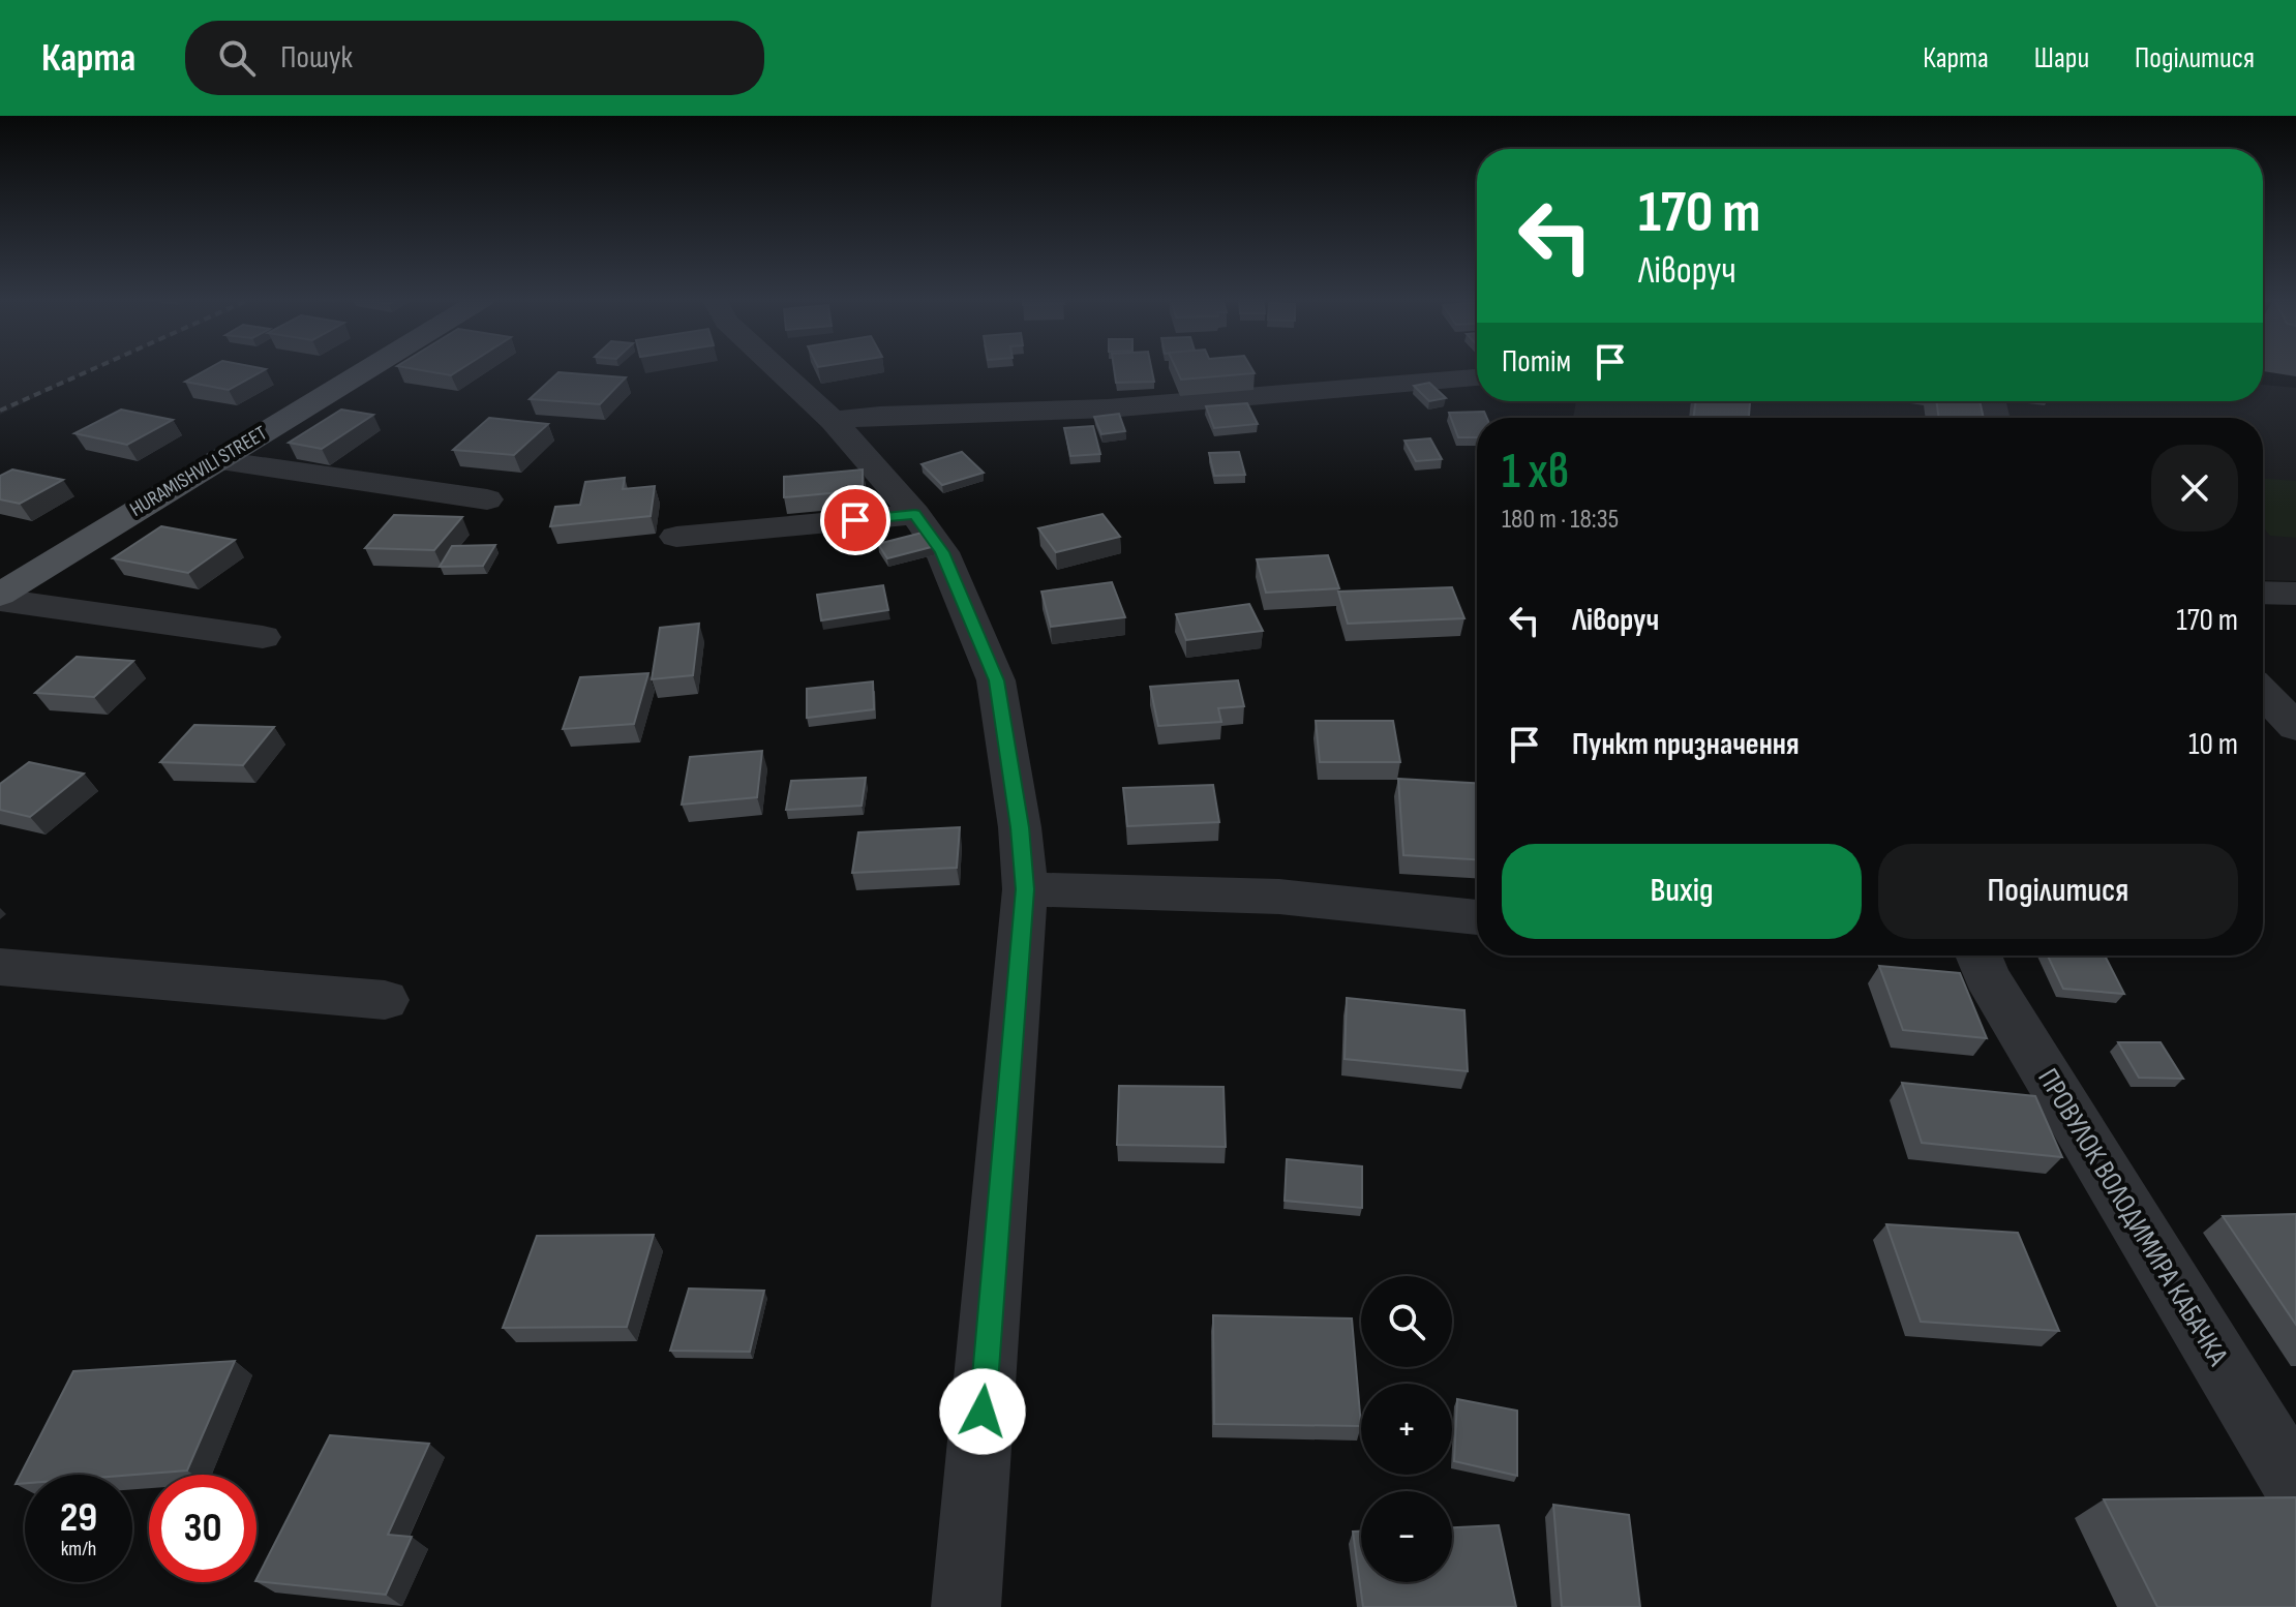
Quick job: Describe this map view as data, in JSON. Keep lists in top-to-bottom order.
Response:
{
  "streets": {
    "main road": ["HURAMISHVILI STREET"],
    "street": ["ПРОВУЛОК ВОЛОДИМИРА КАБАЧКА"]
  },
  "page": {
    "header": "Карта",
    "search": "Пошук",
    "nav": ["Карта", "Шари", "Поділитися"],
    "turn": ["170 m", "Ліворуч"],
    "then": "Потім",
    "heading": ["1 хв", "180 m · 18:35"],
    "list": [
      {
        "name": "Ліворуч",
        "value": "170 m"
      },
      {
        "name": "Пункт призначення",
        "value": "10 m"
      }
    ],
    "buttons": ["Вихід", "Поділитися"],
    "map_buttons": ["+", "−"],
    "speed": "29 km/h",
    "limit": "30"
  }
}
